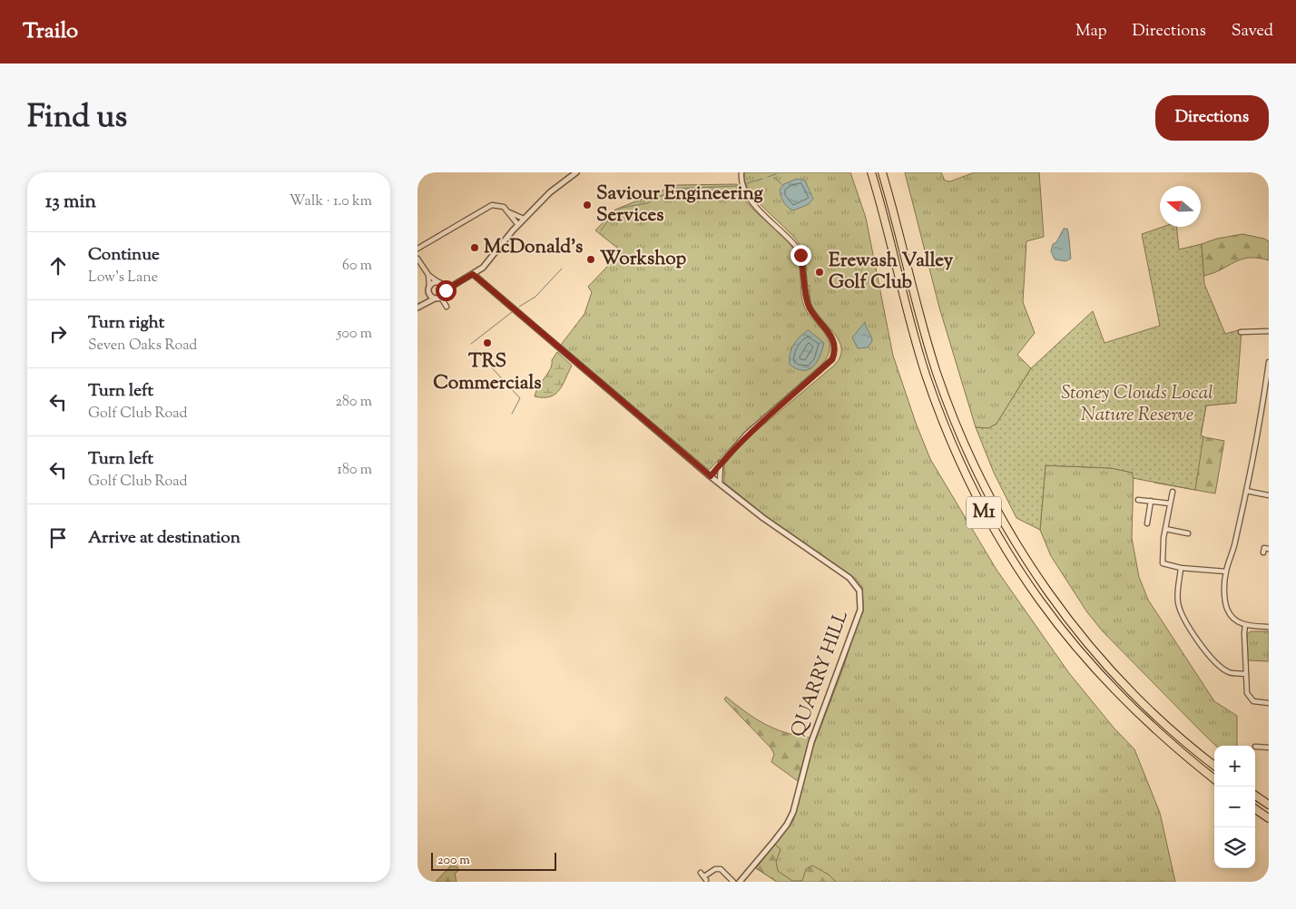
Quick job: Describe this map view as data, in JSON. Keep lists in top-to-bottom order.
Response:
{
  "streets": {
    "highway": ["M1"],
    "street": ["QUARRY HILL"]
  },
  "parks": ["Stoney Clouds Local Nature Reserve"],
  "places": [
    "Saviour Engineering Services",
    "McDonald's",
    "Workshop",
    "Erewash Valley Golf Club",
    "TRS Commercials"
  ],
  "scale_bar": "200 m",
  "north": "left",
  "page": {
    "header": "Trailo",
    "nav": ["Map", "Directions", "Saved"],
    "title": "Find us",
    "buttons": "Directions",
    "heading": ["13 min", "Walk · 1.0 km"],
    "list": [
      ["Continue", "Low's Lane", "60 m"],
      ["Turn right", "Seven Oaks Road", "500 m"],
      ["Turn left", "Golf Club Road", "280 m"],
      ["Turn left", "Golf Club Road", "180 m"],
      "Arrive at destination"
    ],
    "map_buttons": ["+", "−"],
    "scale": "200 m"
  }
}
